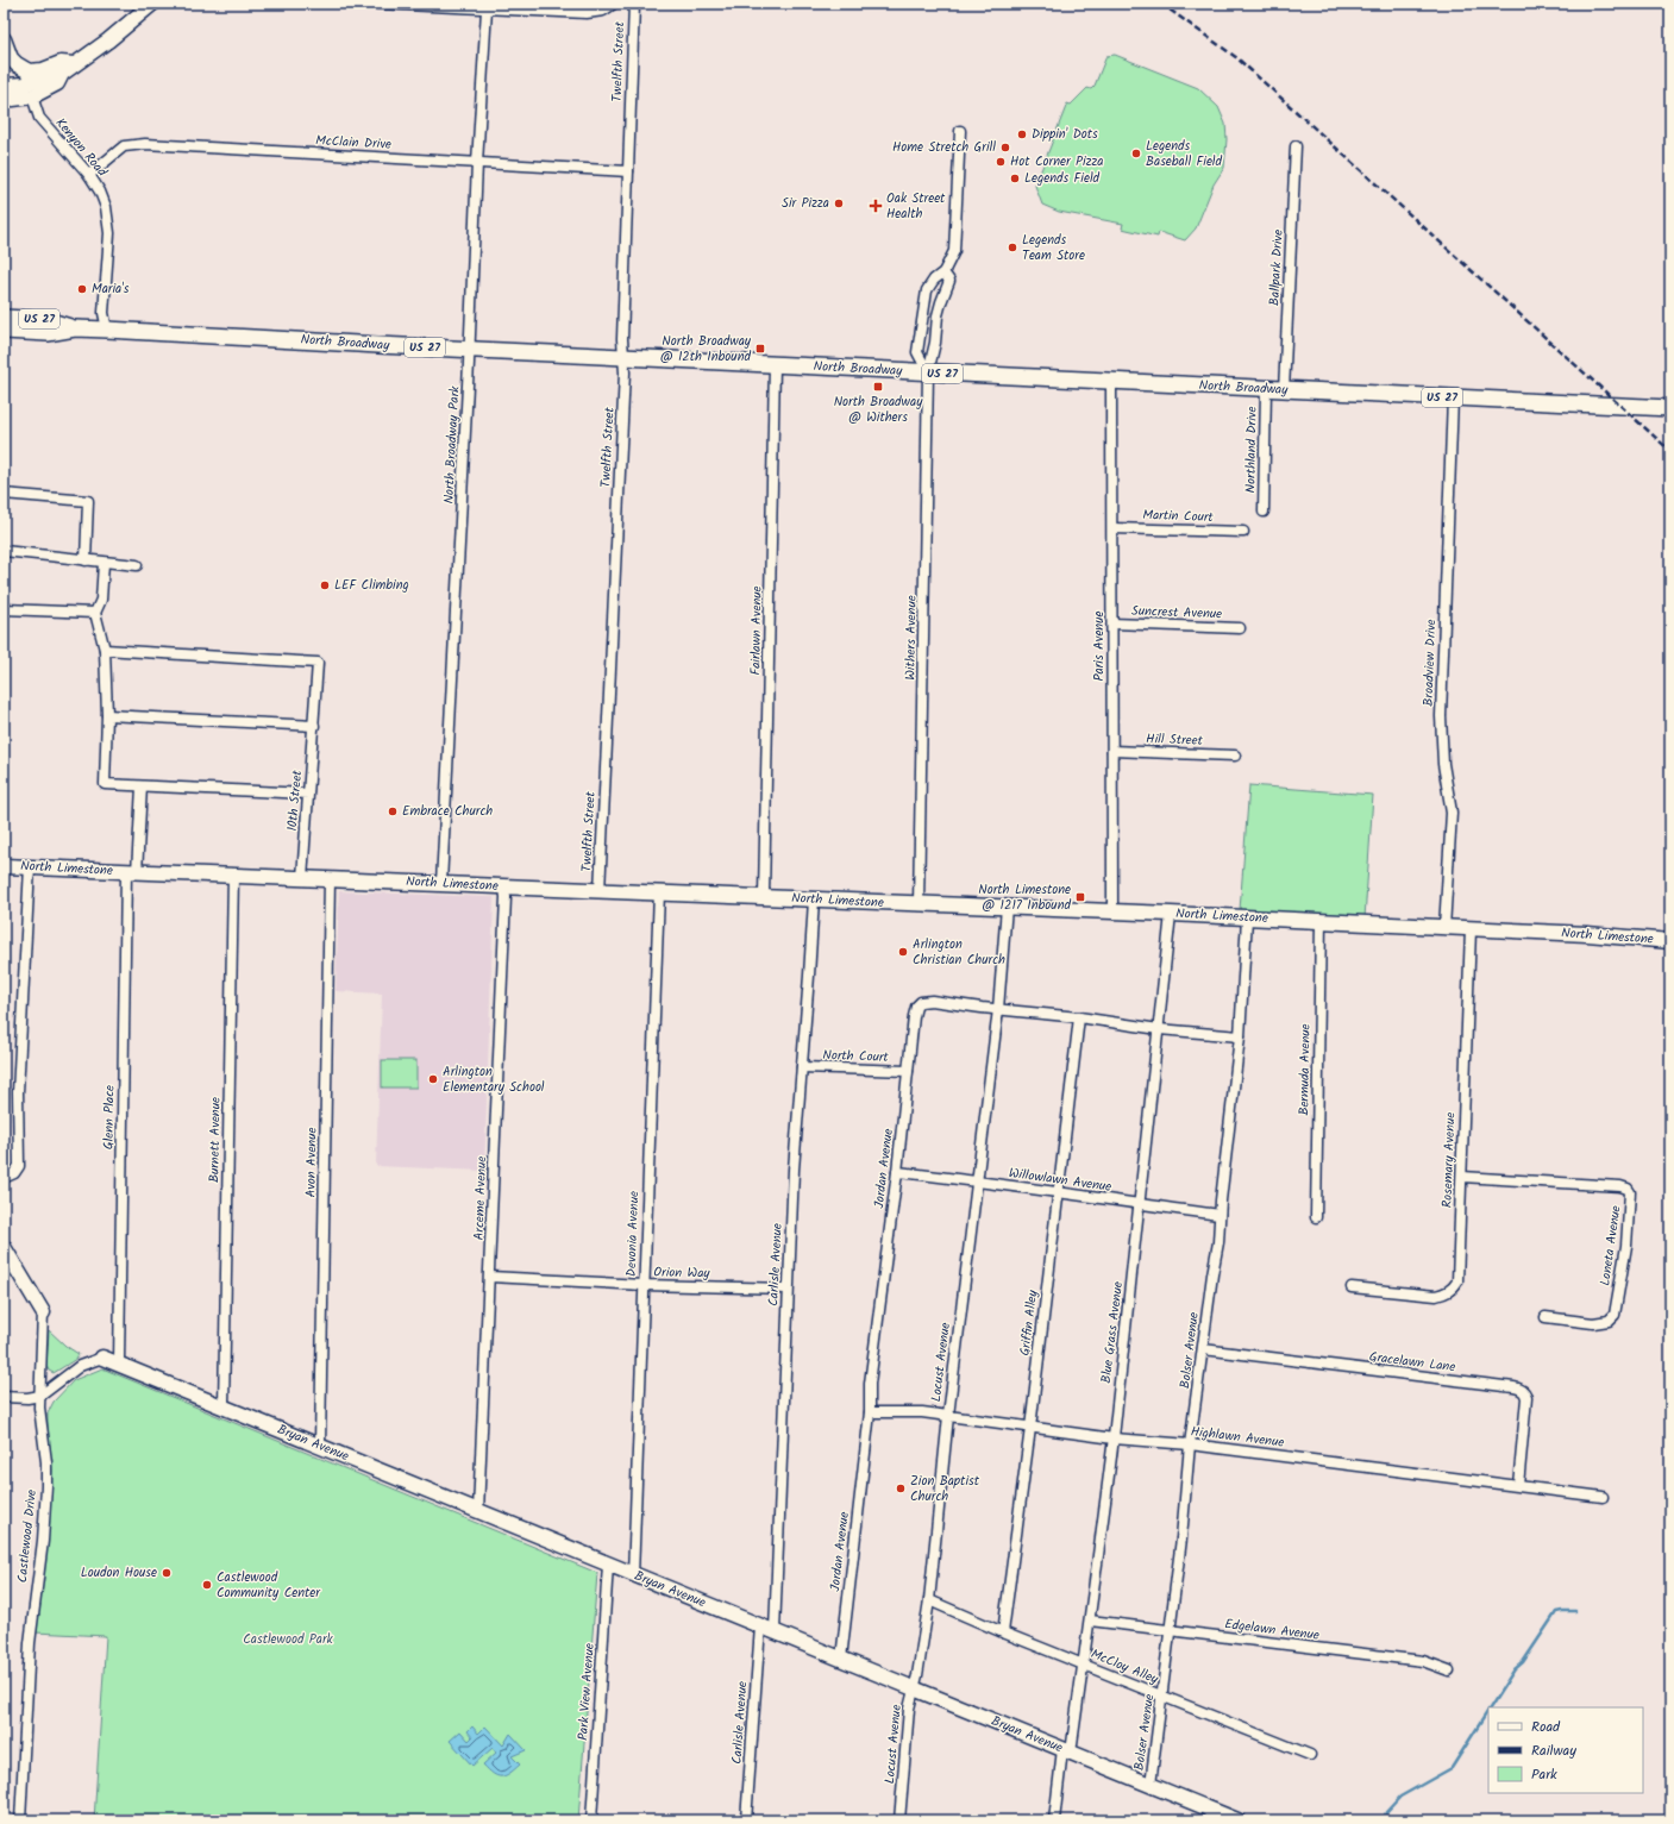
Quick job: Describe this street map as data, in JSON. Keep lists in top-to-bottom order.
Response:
{
  "streets": {
    "main road": ["US 27", "North Broadway"],
    "street": [
      "Twelfth Street",
      "McClain Drive",
      "Kenyon Road",
      "Ballpark Drive",
      "North Broadway Park",
      "Northland Drive",
      "Martin Court",
      "Suncrest Avenue",
      "Fairlawn Avenue",
      "Withers Avenue",
      "Paris Avenue",
      "Broadview Drive",
      "Hill Street",
      "10th Street",
      "North Limestone",
      "North Court",
      "Bermuda Avenue",
      "Glenn Place",
      "Burnett Avenue",
      "Rosemary Avenue",
      "Avon Avenue",
      "Jordan Avenue",
      "Willowlawn Avenue",
      "Arceme Avenue",
      "Devonia Avenue",
      "Loneta Avenue",
      "Carlisle Avenue",
      "Orion Way",
      "Griffin Alley",
      "Blue Grass Avenue",
      "Bolser Avenue",
      "Locust Avenue",
      "Gracelawn Lane",
      "Highlawn Avenue",
      "Bryan Avenue",
      "Castlewood Drive",
      "Edgelawn Avenue",
      "McCloy Alley",
      "Park View Avenue"
    ]
  },
  "crossings": [
    ["Twelfth Street", "McClain Drive"],
    ["Twelfth Street", "North Broadway"],
    ["Twelfth Street", "North Limestone"],
    ["McClain Drive", "Kenyon Road"],
    ["McClain Drive", "North Broadway Park"],
    ["Kenyon Road", "North Broadway"],
    ["Ballpark Drive", "North Broadway"],
    ["North Broadway", "North Broadway Park"],
    ["North Broadway", "Northland Drive"],
    ["North Broadway", "Fairlawn Avenue"],
    ["North Broadway", "Withers Avenue"],
    ["North Broadway", "Paris Avenue"],
    ["North Broadway", "Broadview Drive"],
    ["North Broadway Park", "North Limestone"],
    ["Martin Court", "Paris Avenue"],
    ["Suncrest Avenue", "Paris Avenue"],
    ["Fairlawn Avenue", "North Limestone"],
    ["Withers Avenue", "North Limestone"],
    ["Paris Avenue", "Hill Street"],
    ["Paris Avenue", "North Limestone"],
    ["Broadview Drive", "North Limestone"],
    ["10th Street", "North Limestone"],
    ["North Limestone", "Bermuda Avenue"],
    ["North Limestone", "Glenn Place"],
    ["North Limestone", "Burnett Avenue"],
    ["North Limestone", "Rosemary Avenue"],
    ["North Limestone", "Avon Avenue"],
    ["North Limestone", "Arceme Avenue"],
    ["North Limestone", "Devonia Avenue"],
    ["North Limestone", "Carlisle Avenue"],
    ["North Limestone", "Blue Grass Avenue"],
    ["North Limestone", "Bolser Avenue"],
    ["North Limestone", "Locust Avenue"],
    ["North Court", "Jordan Avenue"],
    ["North Court", "Carlisle Avenue"],
    ["Glenn Place", "Bryan Avenue"],
    ["Burnett Avenue", "Bryan Avenue"],
    ["Rosemary Avenue", "Loneta Avenue"],
    ["Avon Avenue", "Bryan Avenue"],
    ["Jordan Avenue", "Willowlawn Avenue"],
    ["Jordan Avenue", "Griffin Alley"],
    ["Jordan Avenue", "Blue Grass Avenue"],
    ["Jordan Avenue", "Bolser Avenue"],
    ["Jordan Avenue", "Locust Avenue"],
    ["Jordan Avenue", "Highlawn Avenue"],
    ["Jordan Avenue", "Bryan Avenue"],
    ["Willowlawn Avenue", "Griffin Alley"],
    ["Willowlawn Avenue", "Blue Grass Avenue"],
    ["Willowlawn Avenue", "Bolser Avenue"],
    ["Willowlawn Avenue", "Locust Avenue"],
    ["Arceme Avenue", "Orion Way"],
    ["Arceme Avenue", "Bryan Avenue"],
    ["Devonia Avenue", "Orion Way"],
    ["Devonia Avenue", "Bryan Avenue"],
    ["Carlisle Avenue", "Orion Way"],
    ["Carlisle Avenue", "Bryan Avenue"],
    ["Griffin Alley", "Highlawn Avenue"],
    ["Griffin Alley", "McCloy Alley"],
    ["Blue Grass Avenue", "Highlawn Avenue"],
    ["Blue Grass Avenue", "Bryan Avenue"],
    ["Blue Grass Avenue", "Edgelawn Avenue"],
    ["Blue Grass Avenue", "McCloy Alley"],
    ["Bolser Avenue", "Gracelawn Lane"],
    ["Bolser Avenue", "Highlawn Avenue"],
    ["Bolser Avenue", "Bryan Avenue"],
    ["Bolser Avenue", "Edgelawn Avenue"],
    ["Bolser Avenue", "McCloy Alley"],
    ["Locust Avenue", "Highlawn Avenue"],
    ["Locust Avenue", "Bryan Avenue"],
    ["Locust Avenue", "McCloy Alley"],
    ["Gracelawn Lane", "Highlawn Avenue"],
    ["Bryan Avenue", "Park View Avenue"]
  ],
  "parks": ["Castlewood Park"],
  "places": {
    "other": [
      "Dippin' Dots",
      "Home Stretch Grill",
      "Legends Baseball Field",
      "Hot Corner Pizza",
      "Legends Field",
      "Sir Pizza",
      "Legends Team Store",
      "Maria's",
      "LEF Climbing",
      "Embrace Church",
      "Arlington Christian Church",
      "Arlington Elementary School",
      "Zion Baptist Church",
      "Loudon House",
      "Castlewood Community Center"
    ],
    "health": ["Oak Street Health"],
    "transit": ["North Broadway @ 12th Inbound", "North Broadway @ Withers", "North Limestone @ 1217 Inbound"]
  },
  "legend": ["Road", "Railway", "Park"]
}
